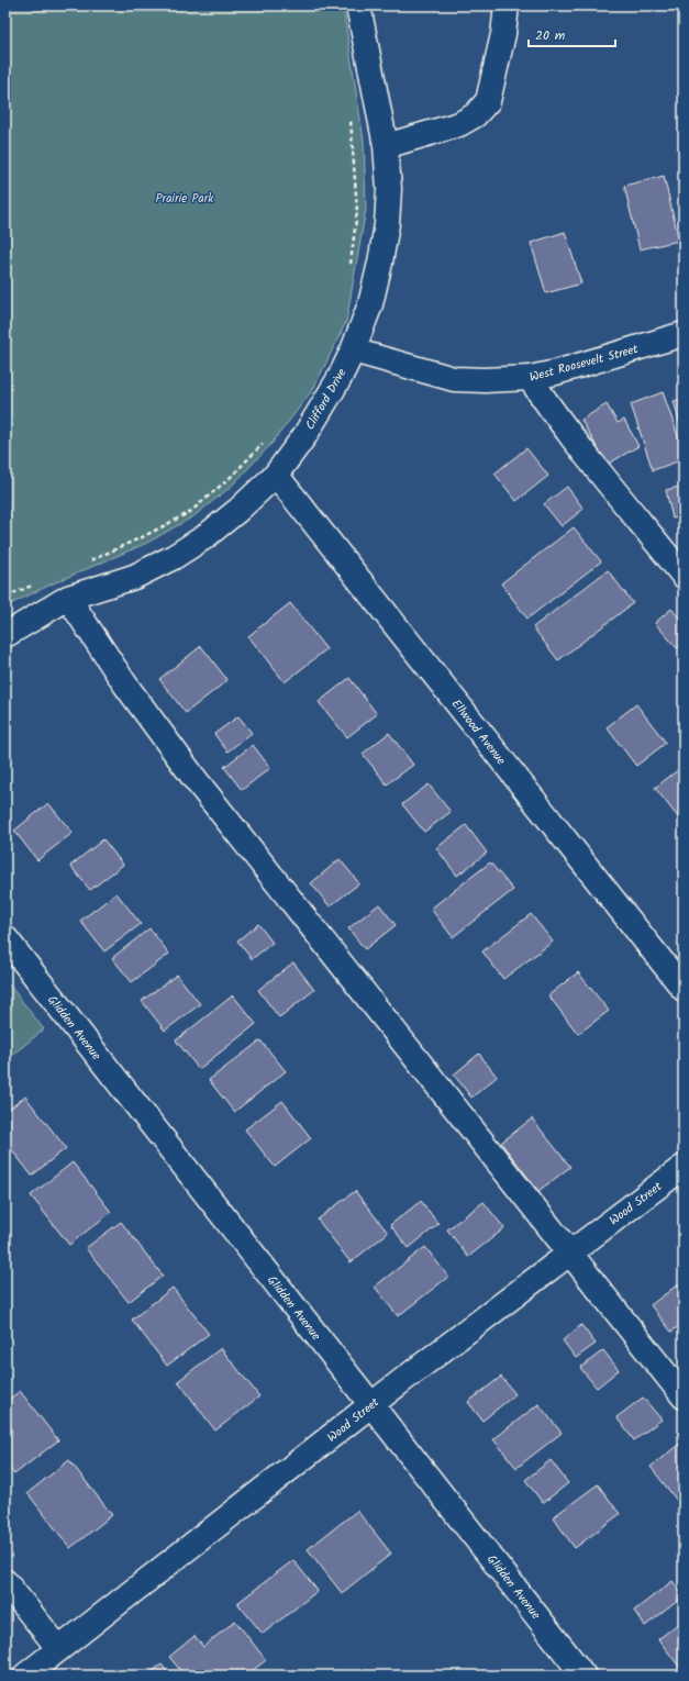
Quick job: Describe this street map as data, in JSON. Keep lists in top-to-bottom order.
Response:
{
  "streets": {
    "street": [
      "West Roosevelt Street",
      "Clifford Drive",
      "Ellwood Avenue",
      "Glidden Avenue",
      "Wood Street"
    ]
  },
  "crossings": [
    ["West Roosevelt Street", "Clifford Drive"],
    ["Clifford Drive", "Ellwood Avenue"],
    ["Glidden Avenue", "Wood Street"]
  ],
  "parks": ["Prairie Park"],
  "scale_bar": "20 m"
}
